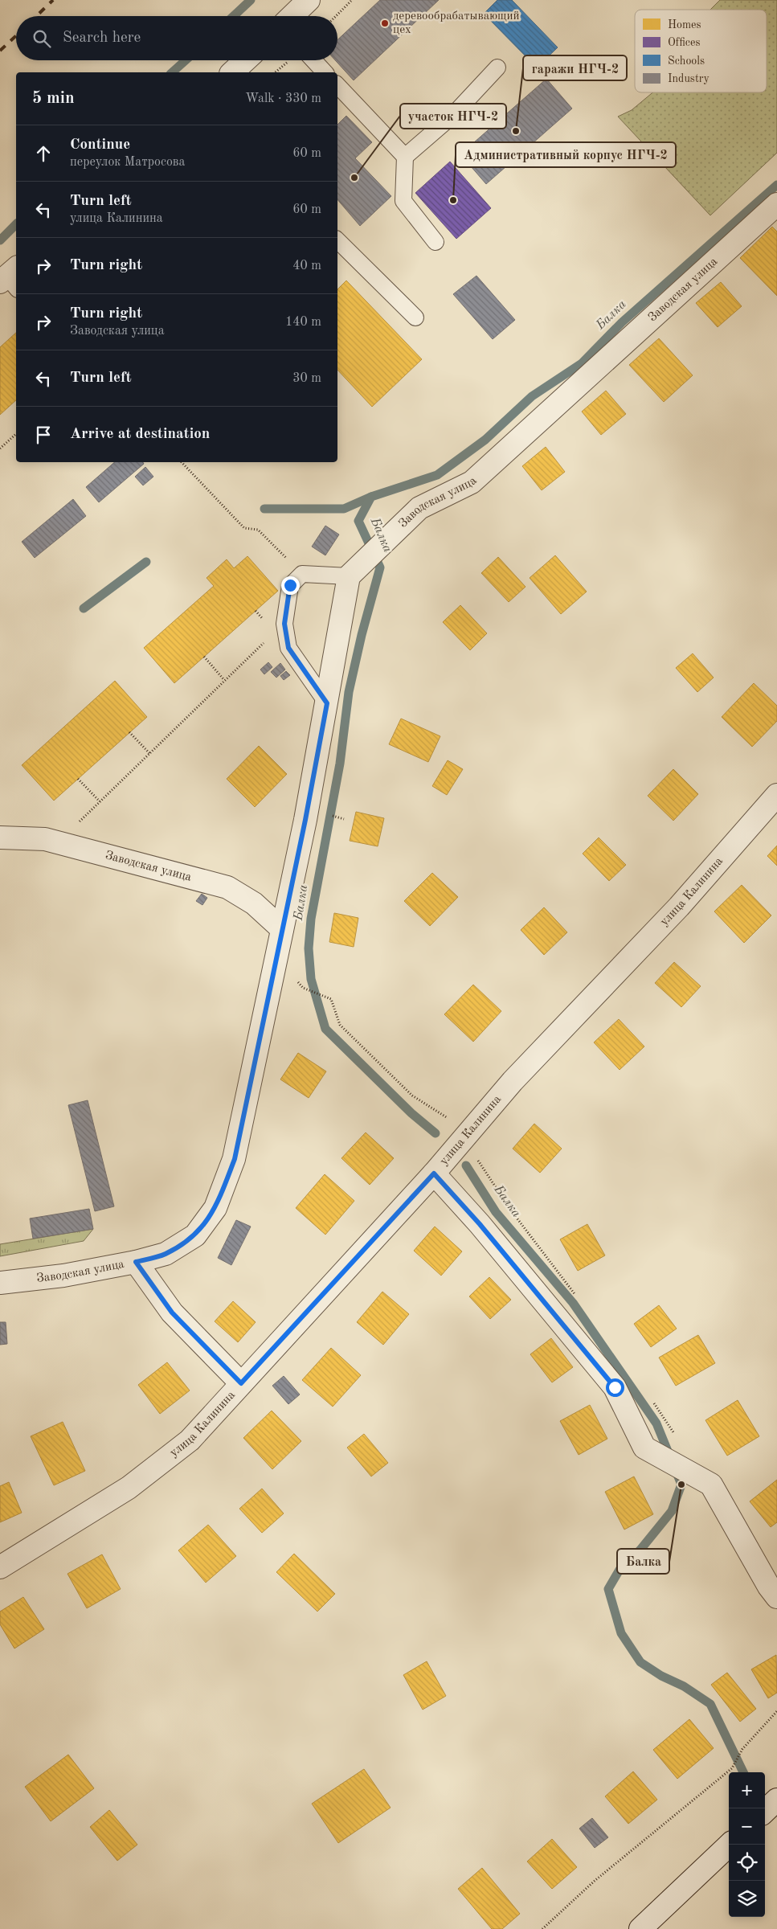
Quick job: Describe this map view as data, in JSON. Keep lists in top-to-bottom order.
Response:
{
  "streets": {
    "street": ["Заводская улица", "улица Калинина"]
  },
  "water": ["Балка"],
  "places": [
    "деревообрабатывающий цех",
    "гаражи НГЧ-2",
    "участок НГЧ-2",
    "Административный корпус НГЧ-2",
    "Балка"
  ],
  "legend": [
    "Homes",
    "Offices",
    "Schools",
    "Industry"
  ],
  "page": {
    "search": "Search here",
    "heading": ["5 min", "Walk · 330 m"],
    "list": [
      ["Continue", "переулок Матросова", "60 m"],
      ["Turn left", "улица Калинина", "60 m"],
      ["Turn right", "40 m"],
      ["Turn right", "Заводская улица", "140 m"],
      ["Turn left", "30 m"],
      "Arrive at destination"
    ],
    "map_buttons": ["+", "−"]
  }
}
